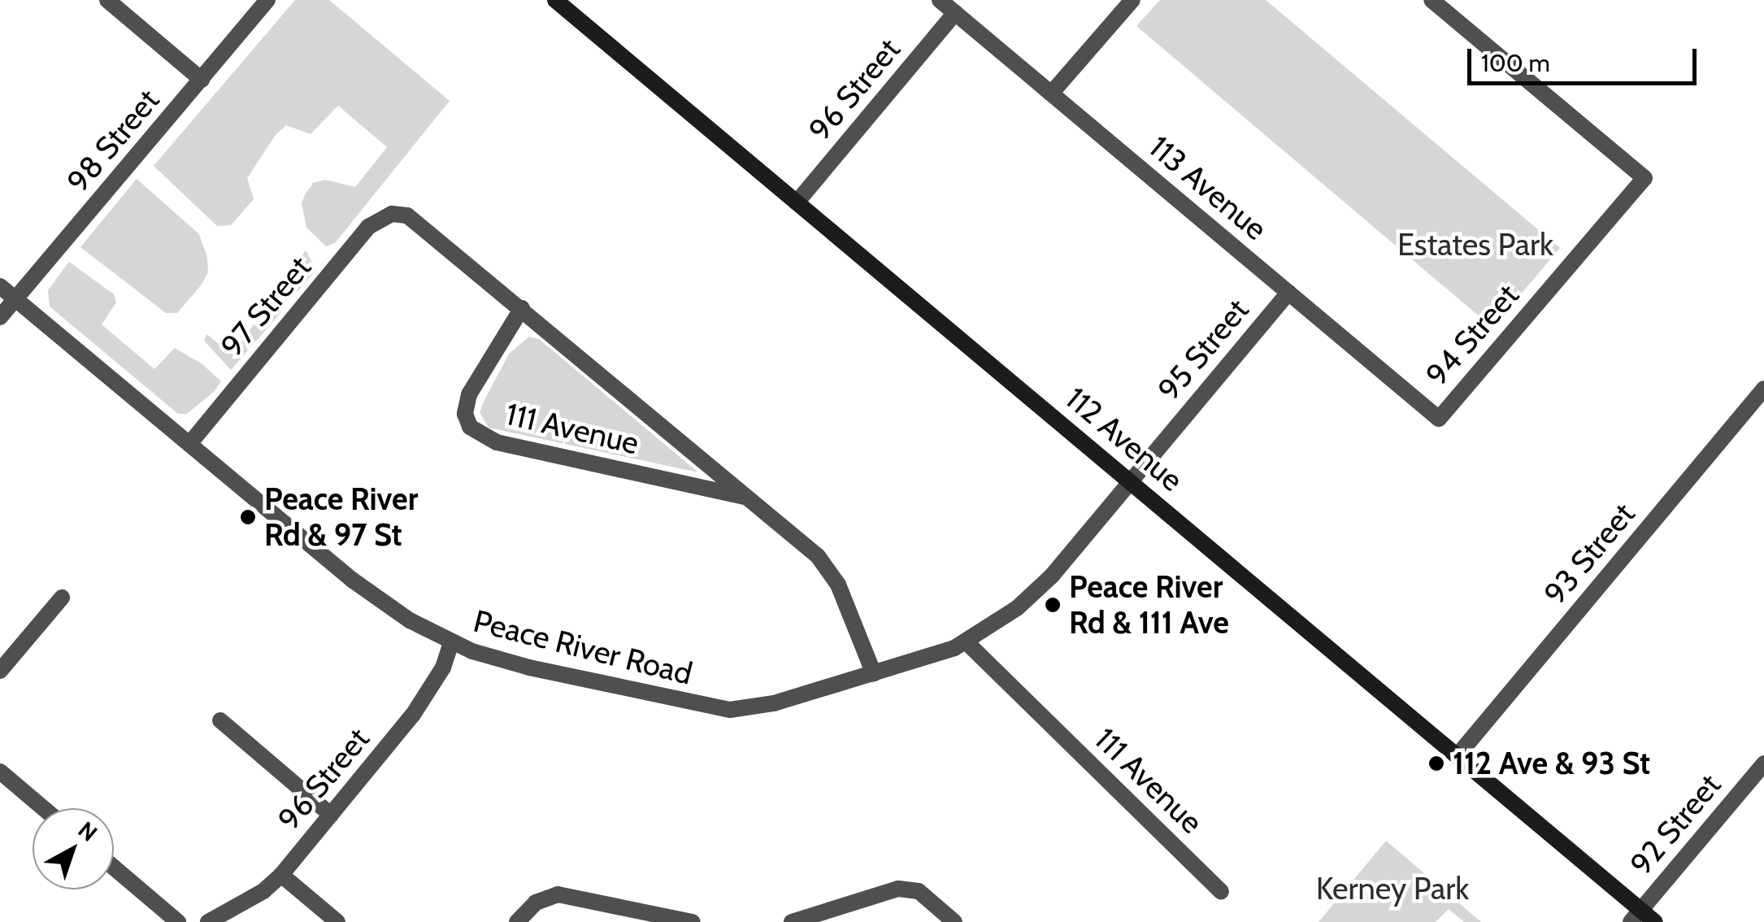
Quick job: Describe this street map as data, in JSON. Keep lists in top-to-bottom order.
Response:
{
  "streets": {
    "street": [
      "96 Street",
      "98 Street",
      "113 Avenue",
      "97 Street",
      "94 Street",
      "95 Street",
      "111 Avenue",
      "112 Avenue",
      "93 Street",
      "Peace River Road",
      "92 Street"
    ]
  },
  "crossings": [
    ["96 Street", "113 Avenue"],
    ["96 Street", "112 Avenue"],
    ["96 Street", "Peace River Road"],
    ["98 Street", "Peace River Road"],
    ["113 Avenue", "94 Street"],
    ["113 Avenue", "95 Street"],
    ["97 Street", "111 Avenue"],
    ["97 Street", "Peace River Road"],
    ["95 Street", "112 Avenue"],
    ["95 Street", "Peace River Road"],
    ["111 Avenue", "Peace River Road"],
    ["112 Avenue", "93 Street"],
    ["112 Avenue", "Peace River Road"],
    ["112 Avenue", "92 Street"]
  ],
  "parks": ["Estates Park", "Kerney Park"],
  "places": ["Peace River Rd & 97 St", "Peace River Rd & 111 Ave", "112 Ave & 93 St"],
  "scale_bar": "100 m",
  "north": "top right"
}
